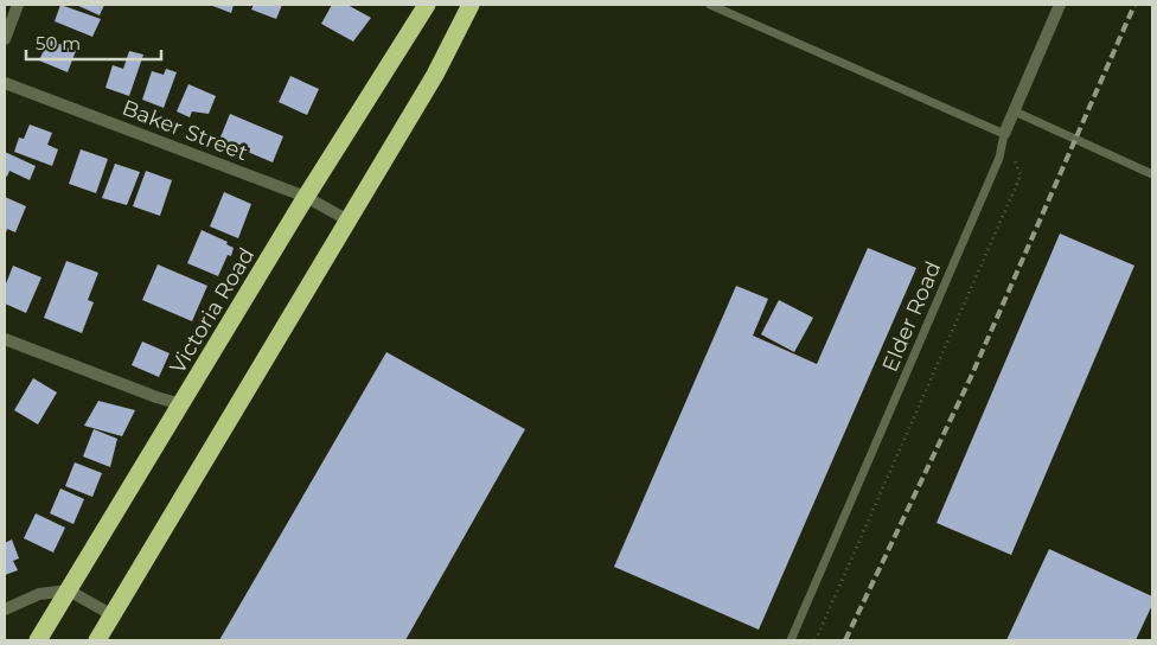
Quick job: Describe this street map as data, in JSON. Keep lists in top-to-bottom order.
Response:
{
  "streets": {
    "highway": ["Victoria Road"],
    "street": ["Baker Street", "Elder Road"]
  },
  "crossings": [
    ["Baker Street", "Victoria Road"]
  ],
  "scale_bar": "50 m"
}
